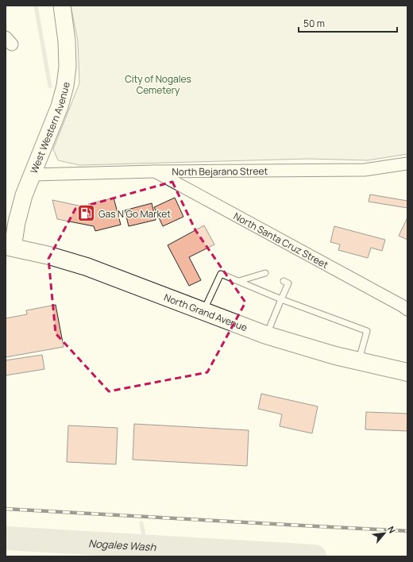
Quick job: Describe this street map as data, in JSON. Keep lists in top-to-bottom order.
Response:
{
  "streets": {
    "main road": ["North Grand Avenue"],
    "street": ["West Western Avenue", "North Bejarano Street", "North Santa Cruz Street"]
  },
  "crossings": [
    ["West Western Avenue", "North Bejarano Street"],
    ["West Western Avenue", "North Grand Avenue"],
    ["North Bejarano Street", "North Santa Cruz Street"]
  ],
  "water": ["Nogales Wash"],
  "parks": ["City of Nogales Cemetery"],
  "places": {
    "fuel station": ["Gas N Go Market"]
  },
  "scale_bar": "50 m",
  "north": "top right"
}
